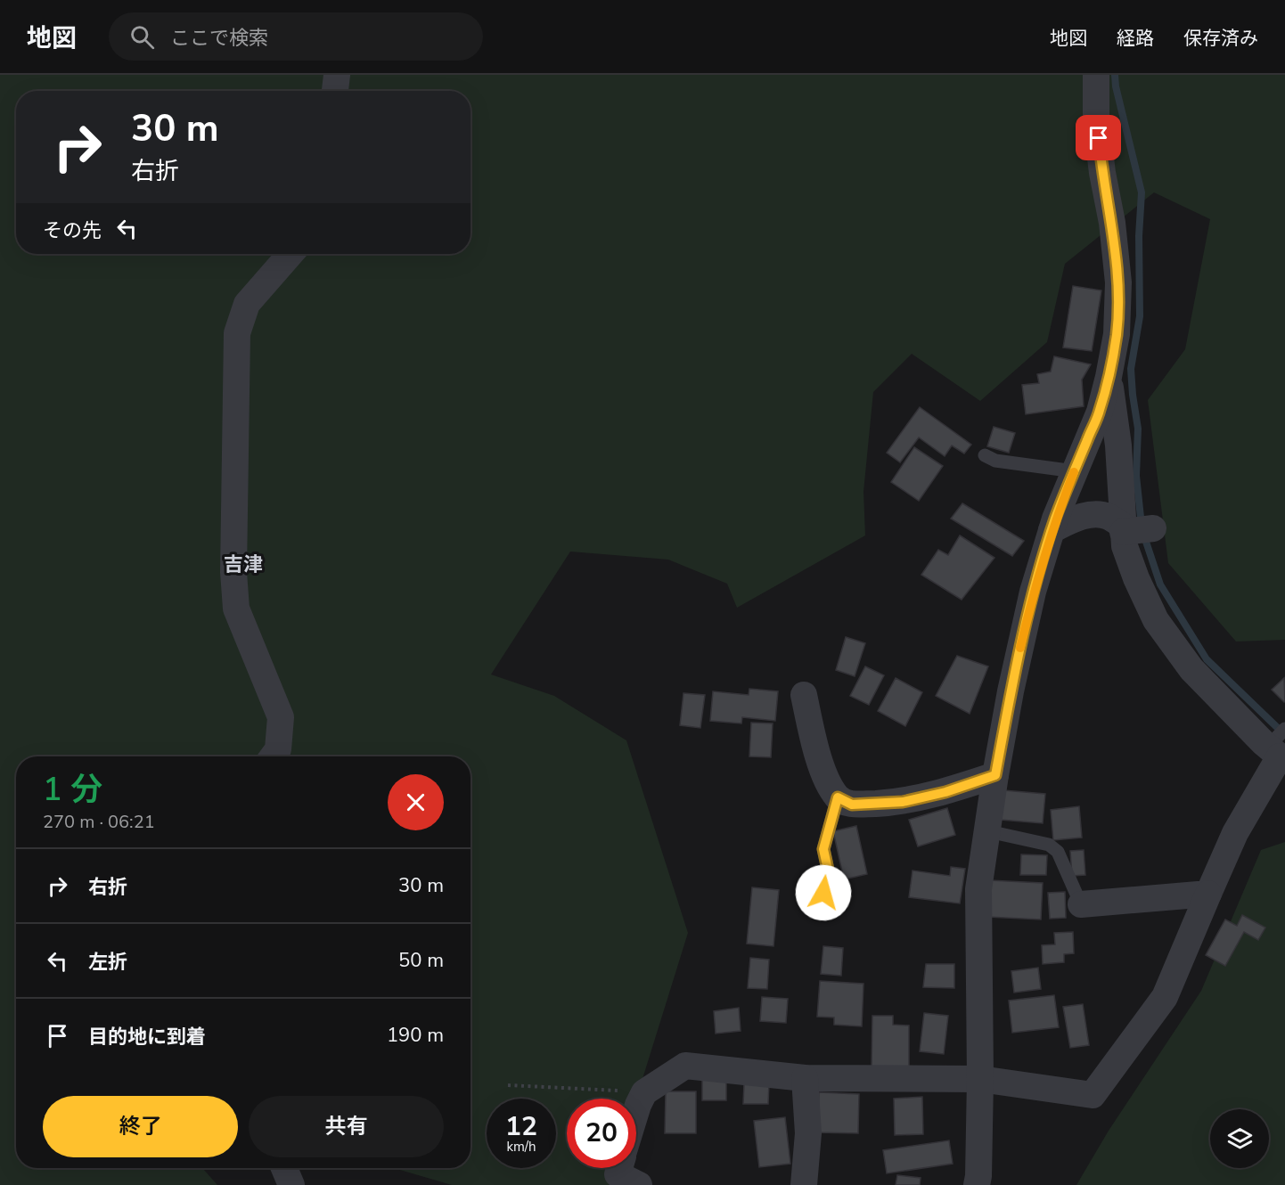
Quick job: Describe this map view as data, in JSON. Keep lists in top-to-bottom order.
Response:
{
  "districts": ["吉津"],
  "page": {
    "header": "地図",
    "search": "ここで検索",
    "nav": ["地図", "経路", "保存済み"],
    "turn": ["30 m", "右折"],
    "then": "その先",
    "heading": ["1 分", "270 m · 06:21"],
    "list": [
      {
        "name": "右折",
        "value": "30 m"
      },
      {
        "name": "左折",
        "value": "50 m"
      },
      {
        "name": "目的地に到着",
        "value": "190 m"
      }
    ],
    "buttons": ["終了", "共有"],
    "speed": "12 km/h",
    "limit": "20"
  }
}
